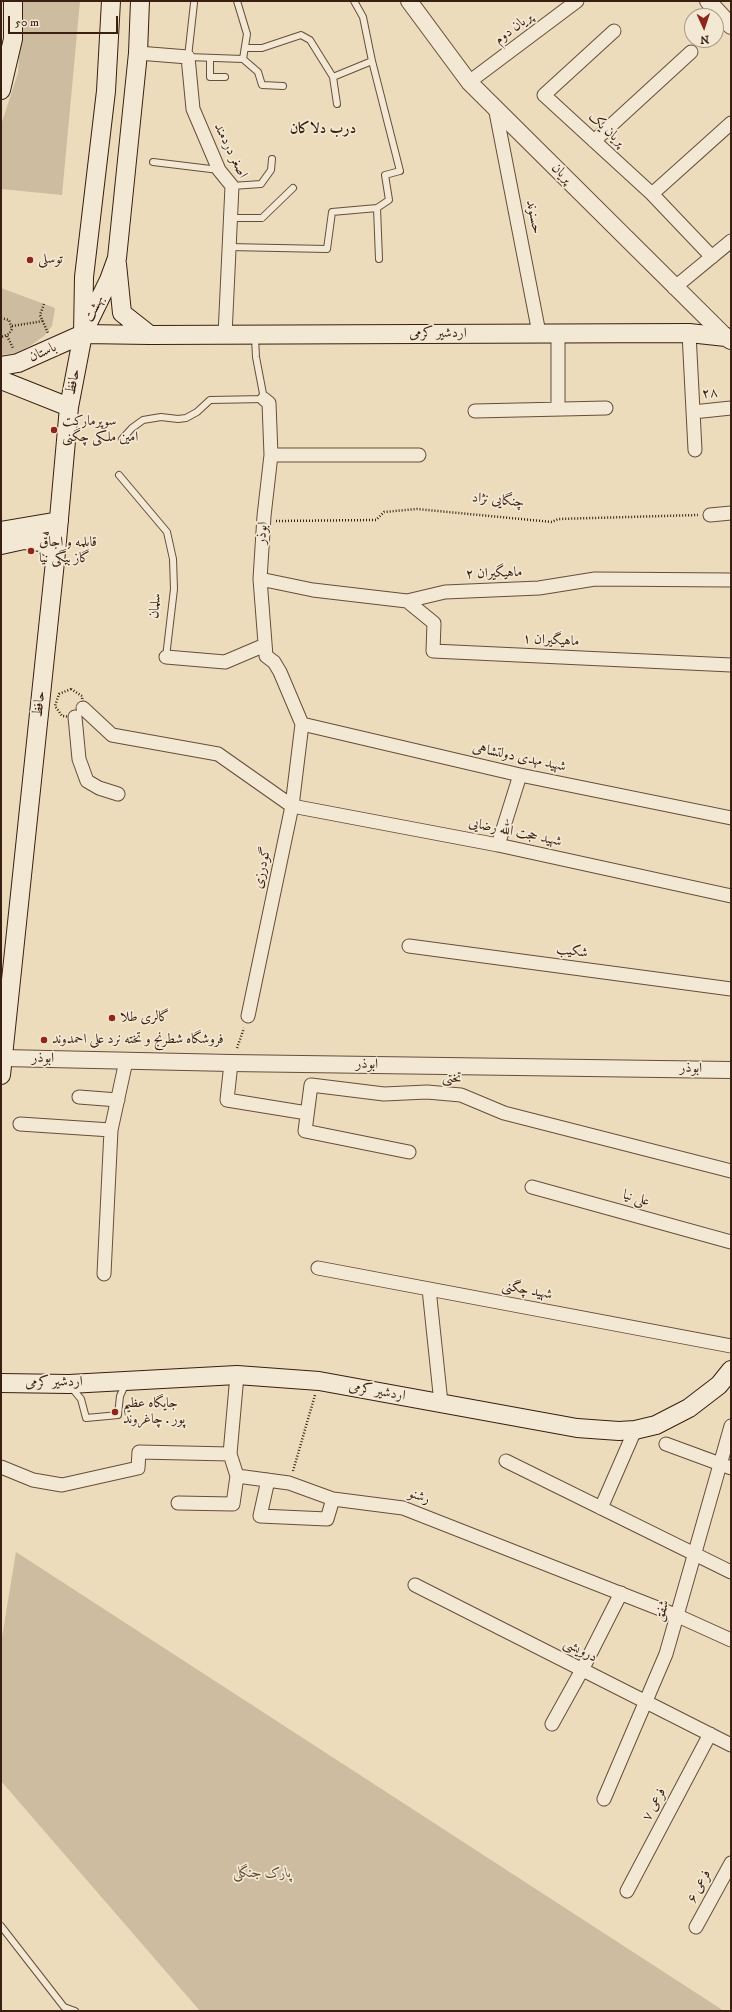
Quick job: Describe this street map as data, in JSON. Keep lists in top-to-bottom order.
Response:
{
  "streets": {
    "main road": [
      "بهشت",
      "اردشیر کرمی",
      "باستان",
      "حافظ"
    ],
    "street": [
      "پریان دوم",
      "پریان یک",
      "اصغر دردمند",
      "پریان",
      "حسنوند",
      "۲۸",
      "ابوذر",
      "ماهیگیران ۲",
      "سلمان",
      "ماهیگیران ۱",
      "شهید مهدی دولتشاهی",
      "شهید حجت الله رضایی",
      "گودرزی",
      "شکیب",
      "تختی",
      "علی نیا",
      "شهید چگنی",
      "رشنو",
      "شفق",
      "درویشی",
      "فرعی ۷",
      "فرعی ۶"
    ],
    "path": ["چنگایی نژاد"]
  },
  "crossings": [
    ["پریان دوم", "پریان"],
    ["اصغر دردمند", "اردشیر کرمی"],
    ["پریان", "حسنوند"],
    ["پریان", "اردشیر کرمی"],
    ["حسنوند", "اردشیر کرمی"],
    ["بهشت", "اردشیر کرمی"],
    ["بهشت", "باستان"],
    ["بهشت", "حافظ"],
    ["اردشیر کرمی", "باستان"],
    ["اردشیر کرمی", "حافظ"],
    ["اردشیر کرمی", "ابوذر"],
    ["باستان", "حافظ"],
    ["حافظ", "ابوذر"],
    ["چنگایی نژاد", "ابوذر"],
    ["ابوذر", "ماهیگیران ۲"],
    ["ابوذر", "سلمان"],
    ["ابوذر", "شهید مهدی دولتشاهی"],
    ["ابوذر", "گودرزی"],
    ["ماهیگیران ۲", "ماهیگیران ۱"],
    ["شهید مهدی دولتشاهی", "گودرزی"],
    ["شهید حجت الله رضایی", "گودرزی"],
    ["رشنو", "شفق"],
    ["شفق", "درویشی"],
    ["درویشی", "فرعی ۷"]
  ],
  "districts": ["درب دلاکان"],
  "parks": ["پارک جنگلی"],
  "places": [
    "توسلی",
    "سوپرمارکت امین ملکی چگنی",
    "قابلمه و اجاق گاز بیگی نیا",
    "گالری طلا",
    "فروشگاه شطرنج و تخته نرد علی احمدوند",
    "جایگاه عظیم پور . چاغروند"
  ],
  "scale_bar": "50 m",
  "north": "bottom"
}
